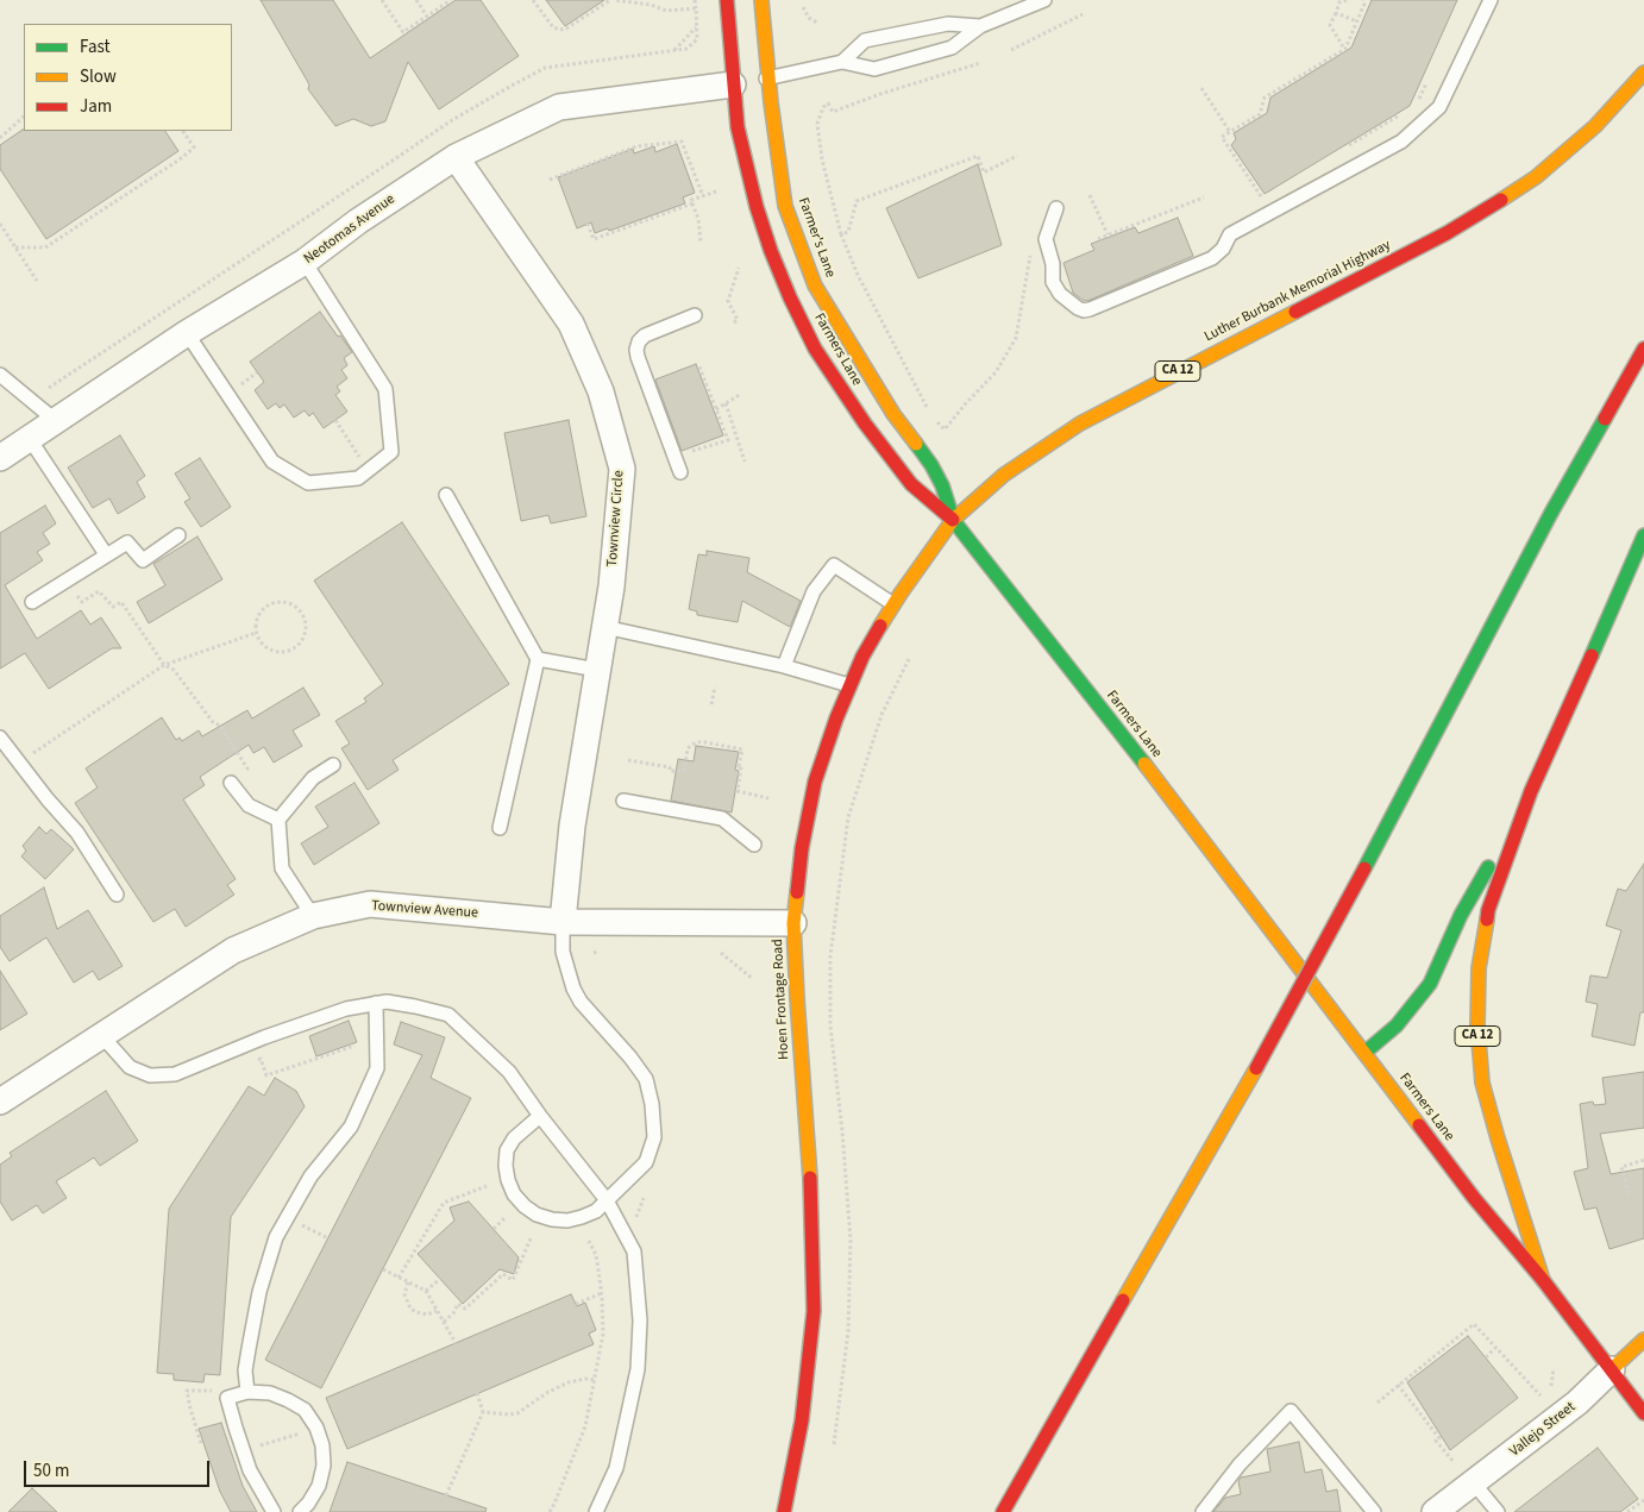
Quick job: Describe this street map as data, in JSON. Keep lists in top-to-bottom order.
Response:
{
  "streets": {
    "main road": [
      "Farmer's Lane",
      "Luther Burbank Memorial Highway",
      "Farmers Lane",
      "CA 12",
      "Hoen Frontage Road",
      "Vallejo Street"
    ],
    "street": ["Neotomas Avenue", "Townview Circle", "Townview Avenue"]
  },
  "crossings": [
    ["Neotomas Avenue", "Farmers Lane"],
    ["Neotomas Avenue", "Townview Circle"],
    ["Farmer's Lane", "Luther Burbank Memorial Highway"],
    ["Farmer's Lane", "Farmers Lane"],
    ["Farmer's Lane", "Hoen Frontage Road"],
    ["Luther Burbank Memorial Highway", "Farmers Lane"],
    ["Luther Burbank Memorial Highway", "Hoen Frontage Road"],
    ["Farmers Lane", "CA 12"],
    ["Farmers Lane", "Hoen Frontage Road"],
    ["Farmers Lane", "Vallejo Street"],
    ["Townview Circle", "Townview Avenue"],
    ["Townview Avenue", "Hoen Frontage Road"]
  ],
  "legend": ["Fast", "Slow", "Jam"],
  "scale_bar": "50 m"
}
